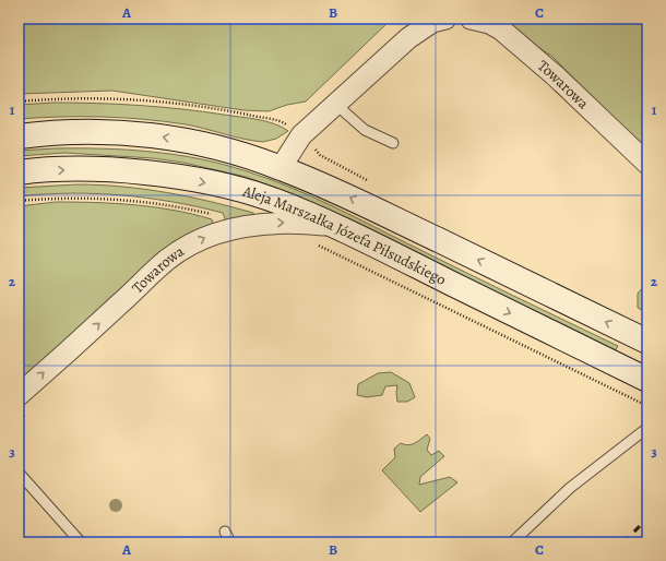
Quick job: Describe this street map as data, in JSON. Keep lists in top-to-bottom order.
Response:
{
  "streets": {
    "street": ["Towarowa", "Aleja Marszałka Józefa Piłsudskiego"]
  },
  "crossings": [
    ["Towarowa", "Aleja Marszałka Józefa Piłsudskiego"]
  ],
  "one_way": ["Towarowa"],
  "grid": {
    "columns": ["A", "B", "C"],
    "rows": ["1", "2", "3"]
  }
}
